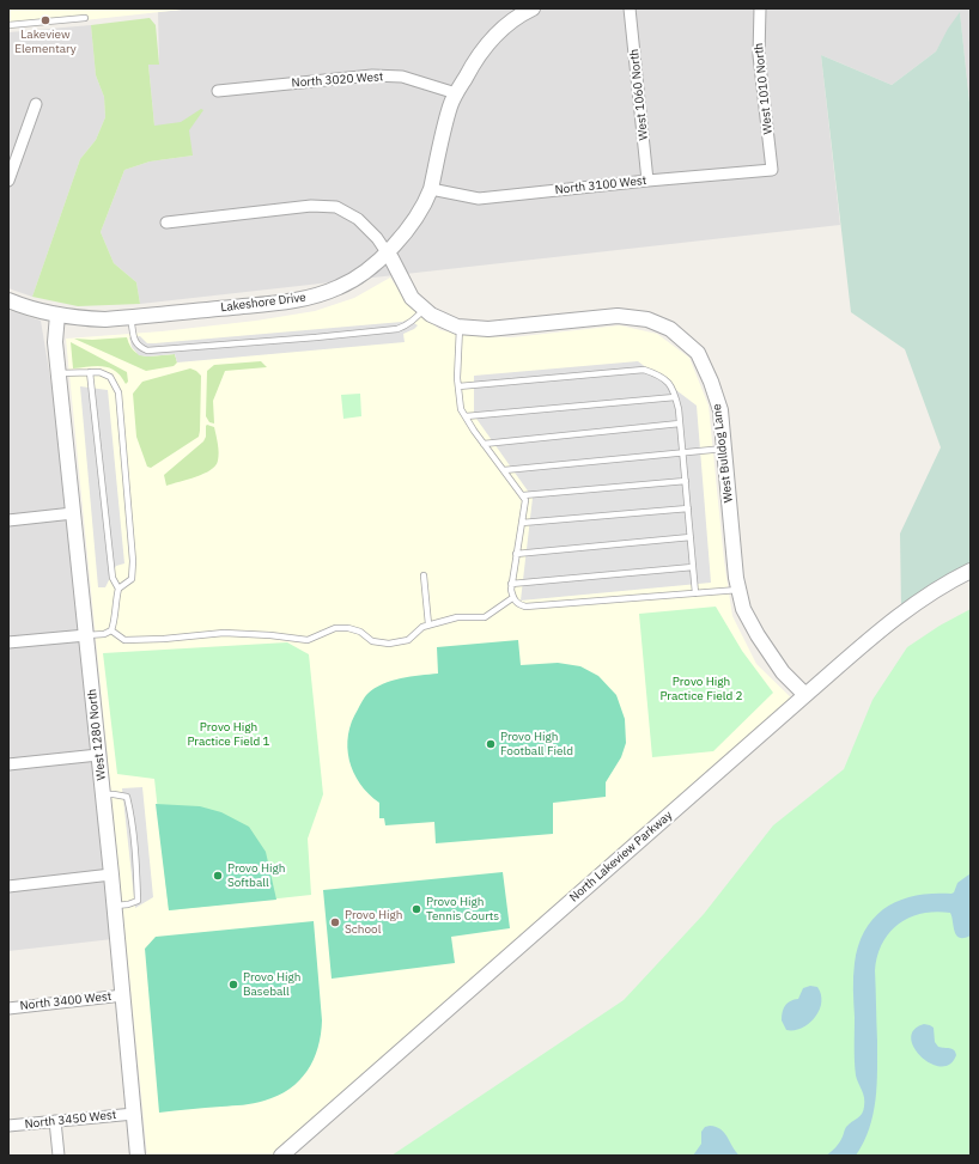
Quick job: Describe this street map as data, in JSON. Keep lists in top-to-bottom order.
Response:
{
  "streets": {
    "street": [
      "North 3020 West",
      "West 1010 North",
      "West 1060 North",
      "North 3100 West",
      "Lakeshore Drive",
      "West Bulldog Lane",
      "West 1280 North",
      "North Lakeview Parkway",
      "North 3400 West",
      "North 3450 West"
    ]
  },
  "crossings": [
    ["North 3020 West", "Lakeshore Drive"],
    ["West 1010 North", "North 3100 West"],
    ["West 1060 North", "North 3100 West"],
    ["North 3100 West", "Lakeshore Drive"],
    ["Lakeshore Drive", "West Bulldog Lane"],
    ["Lakeshore Drive", "West 1280 North"],
    ["West Bulldog Lane", "North Lakeview Parkway"],
    ["West 1280 North", "North 3400 West"],
    ["West 1280 North", "North 3450 West"]
  ],
  "parks": ["Provo High Practice Field 2", "Provo High Practice Field 1"],
  "places": [
    "Lakeview Elementary",
    "Provo High Football Field",
    "Provo High Softball",
    "Provo High Tennis Courts",
    "Provo High School",
    "Provo High Baseball"
  ]
}
